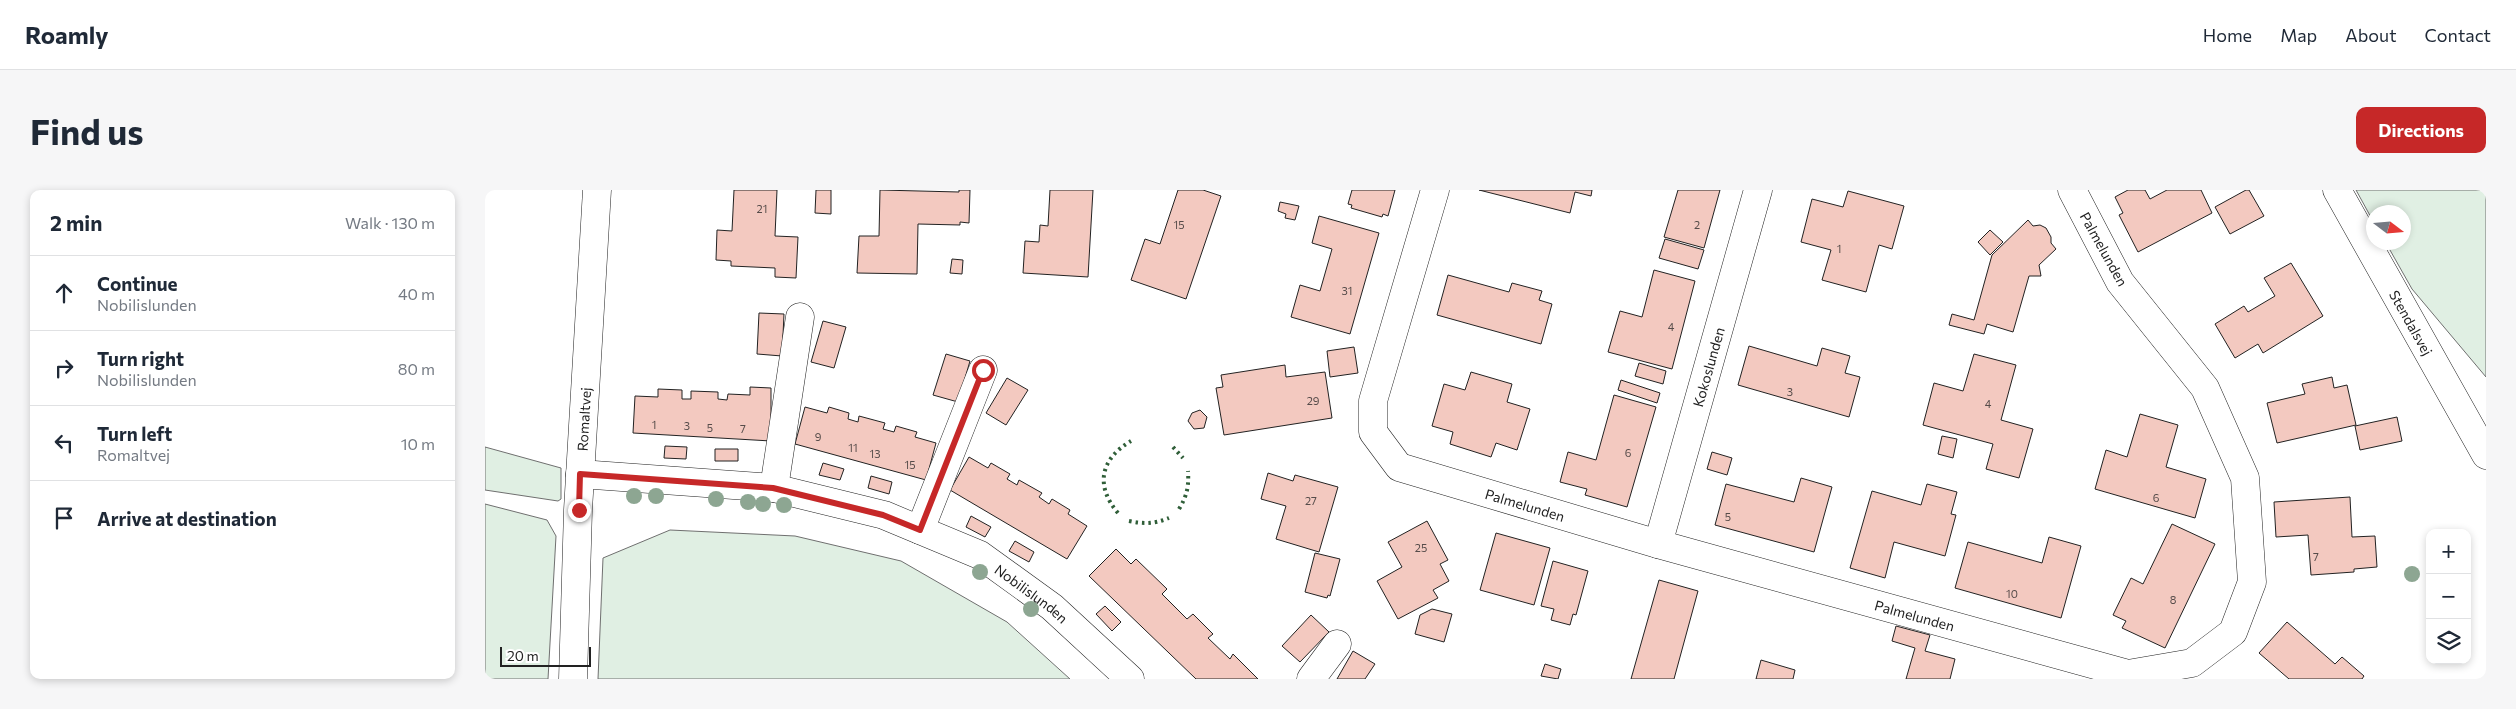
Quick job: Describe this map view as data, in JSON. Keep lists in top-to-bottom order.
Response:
{
  "streets": {
    "street": [
      "Palmelunden",
      "Stendalsvej",
      "Kokoslunden",
      "Romaltvej",
      "Nobilislunden"
    ]
  },
  "crossings": [
    ["Palmelunden", "Kokoslunden"],
    ["Romaltvej", "Nobilislunden"]
  ],
  "house_numbers": [
    "21",
    "15",
    "2",
    "1",
    "31",
    "4",
    "3",
    "29",
    "4",
    "1",
    "3",
    "5",
    "7",
    "9",
    "11",
    "6",
    "13",
    "15",
    "6",
    "27",
    "5",
    "25",
    "7",
    "10",
    "8"
  ],
  "scale_bar": "20 m",
  "north": "right",
  "page": {
    "header": "Roamly",
    "nav": [
      "Home",
      "Map",
      "About",
      "Contact"
    ],
    "buttons": "Directions",
    "title": "Find us",
    "heading": ["2 min", "Walk · 130 m"],
    "list": [
      ["Continue", "Nobilislunden", "40 m"],
      ["Turn right", "Nobilislunden", "80 m"],
      ["Turn left", "Romaltvej", "10 m"],
      "Arrive at destination"
    ],
    "map_buttons": ["+", "−"],
    "scale": "20 m"
  }
}
